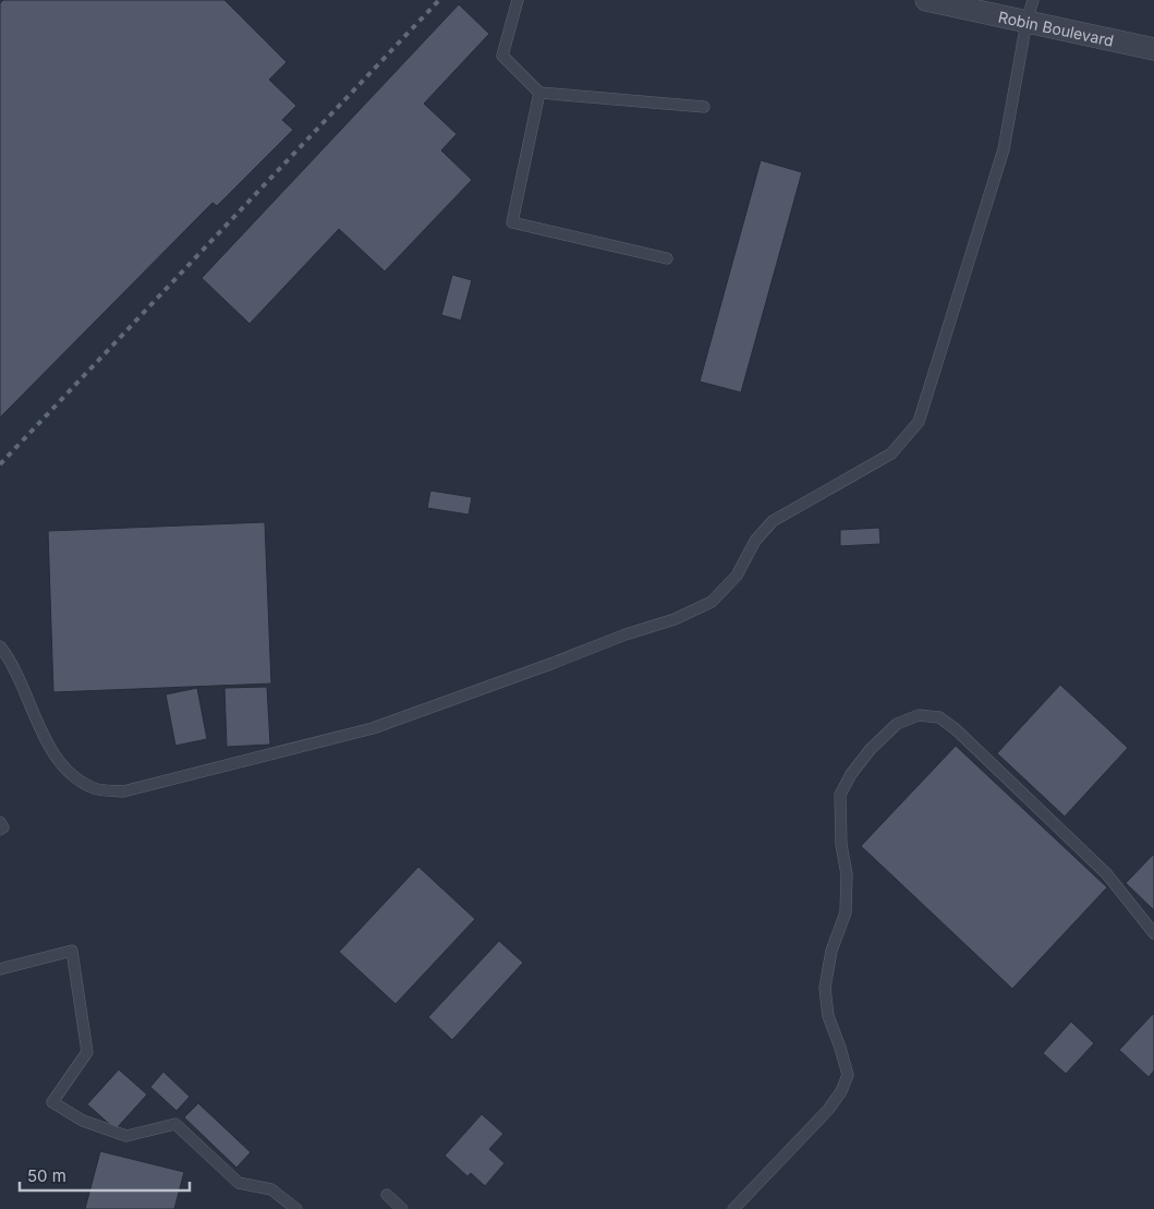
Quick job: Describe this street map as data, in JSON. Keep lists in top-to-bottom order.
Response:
{
  "streets": {
    "street": ["Robin Boulevard"]
  },
  "scale_bar": "50 m"
}
